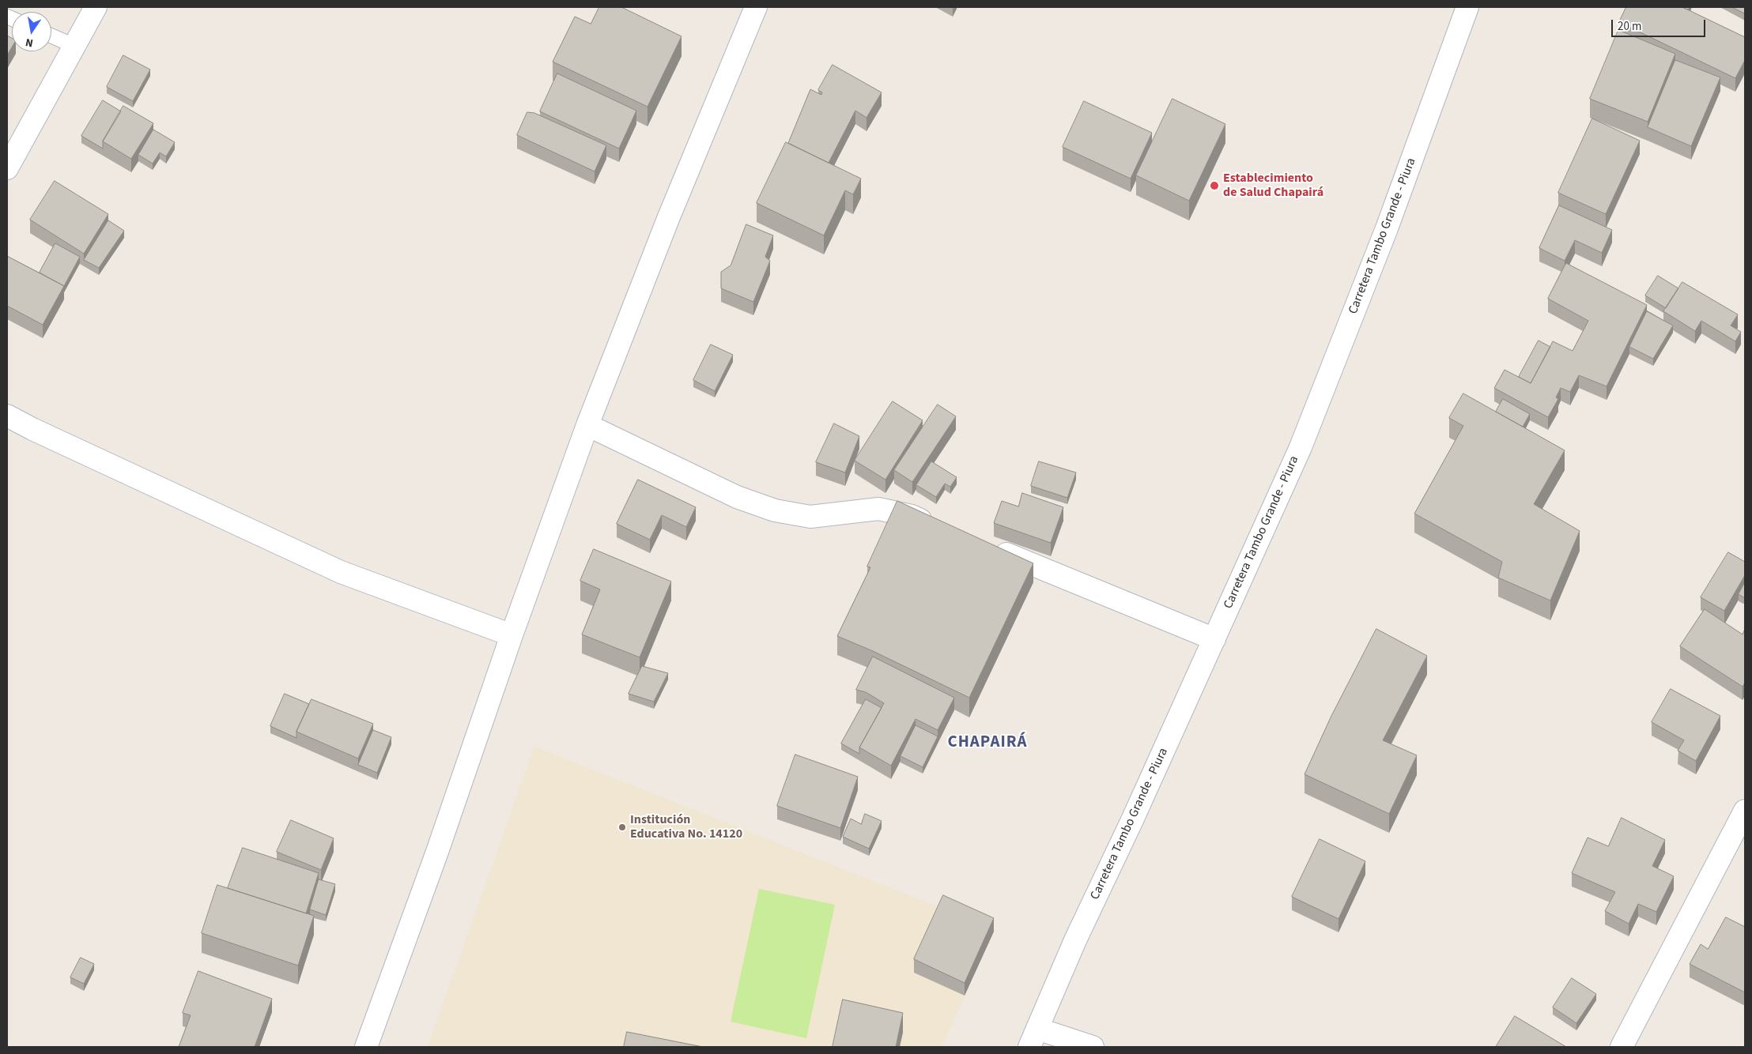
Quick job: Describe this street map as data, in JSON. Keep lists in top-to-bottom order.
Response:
{
  "streets": {
    "street": ["Carretera Tambo Grande - Piura"]
  },
  "districts": ["CHAPAIRÁ"],
  "places": ["Establecimiento de Salud Chapairá", "Institución Educativa No. 14120"],
  "scale_bar": "20 m",
  "north": "bottom"
}
